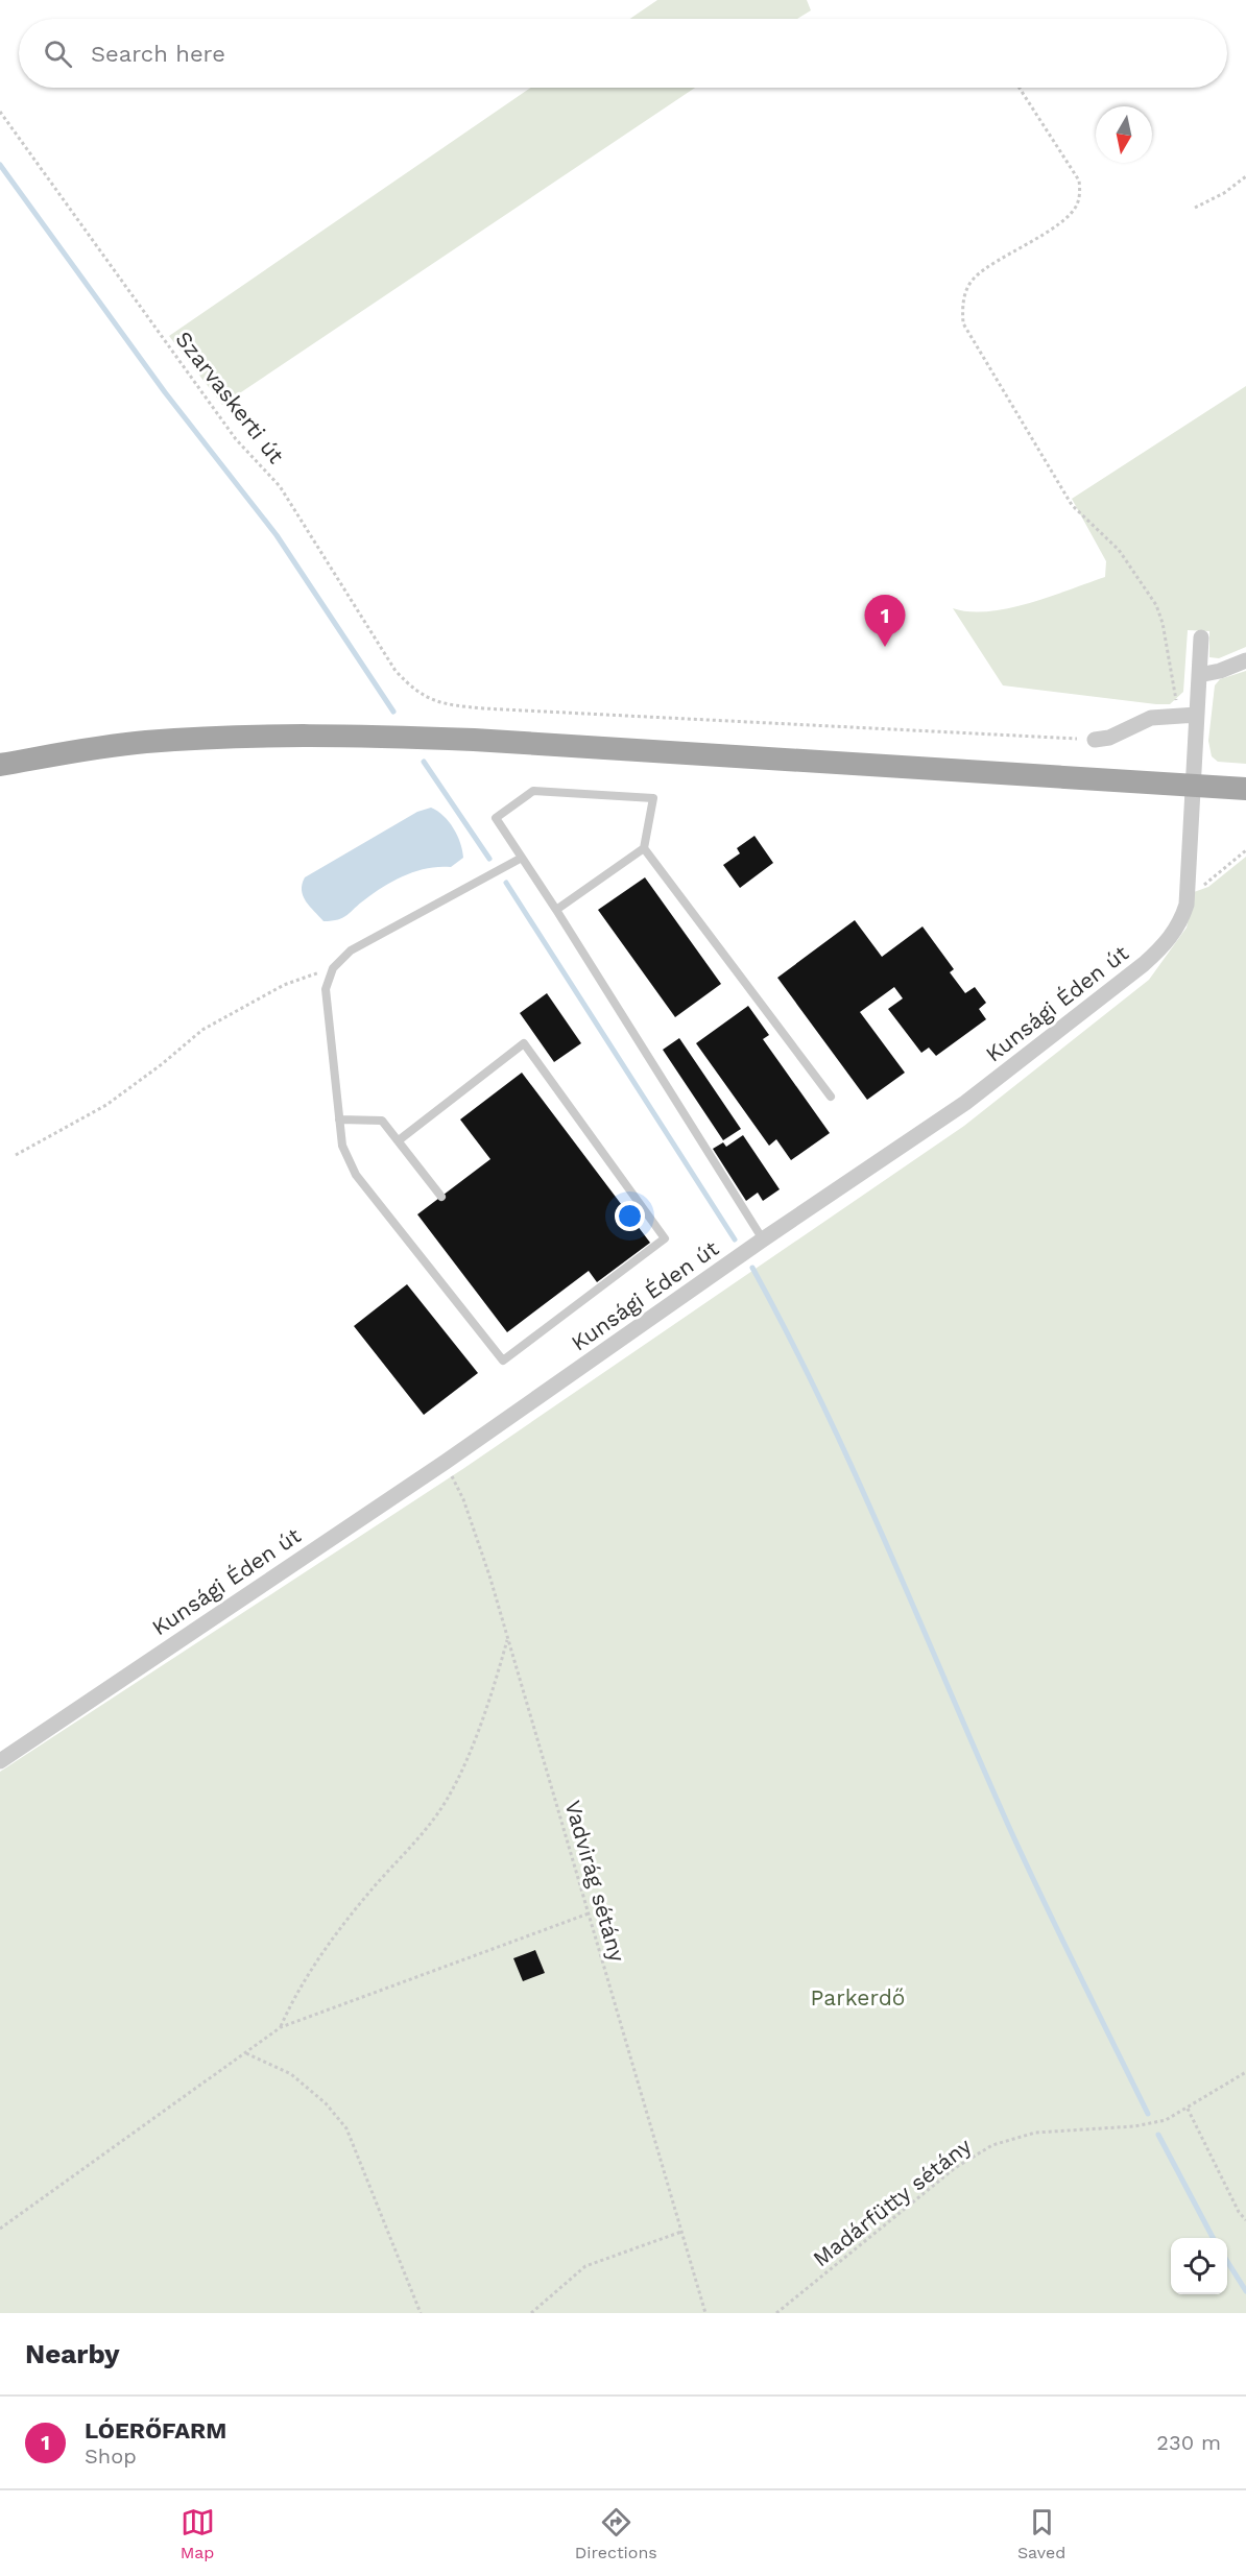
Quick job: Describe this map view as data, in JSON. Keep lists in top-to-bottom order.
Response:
{
  "streets": {
    "street": ["Kunsági Éden út"],
    "path": ["Szarvaskerti út", "Vadvirág sétány", "Madárfütty sétány"]
  },
  "crossings": [
    ["Kunsági Éden út", "Vadvirág sétány"]
  ],
  "parks": ["Parkerdő"],
  "north": "bottom",
  "page": {
    "search": "Search here",
    "pins": "1",
    "heading": "Nearby",
    "list": [
      {
        "mark": "1",
        "name": "LÓERŐFARM",
        "note": "Shop",
        "value": "230 m"
      }
    ],
    "nav": ["Map", "Directions", "Saved"]
  }
}
